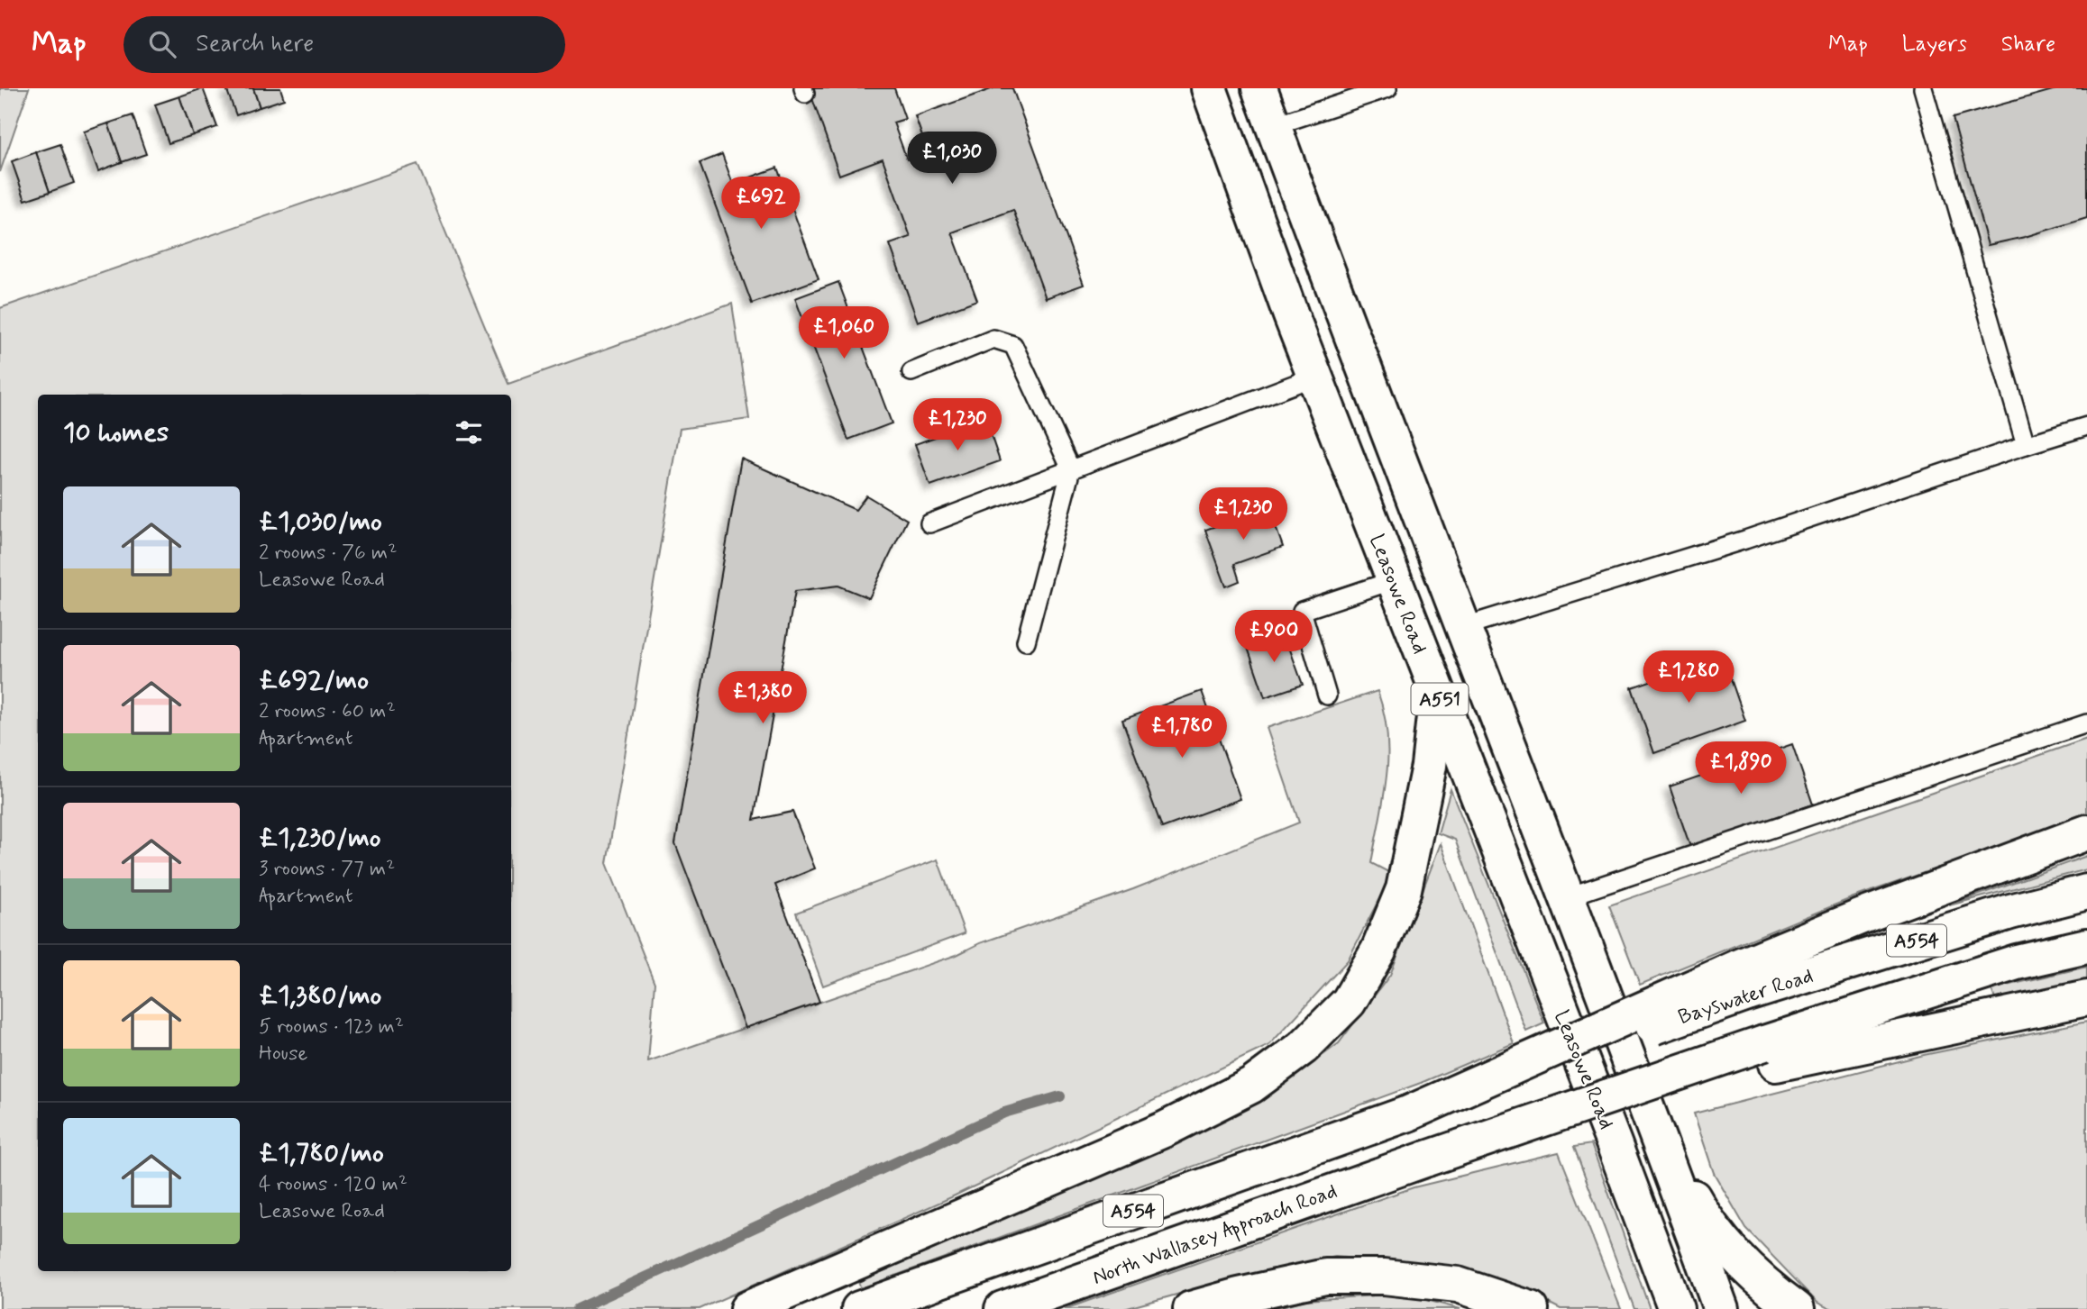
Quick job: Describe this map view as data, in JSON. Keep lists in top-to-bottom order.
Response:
{
  "streets": {
    "main road": [
      "Leasowe Road",
      "A551",
      "A554",
      "Bayswater Road",
      "North Wallasey Approach Road"
    ]
  },
  "crossings": [
    ["A554", "North Wallasey Approach Road"]
  ],
  "page": {
    "header": "Map",
    "search": "Search here",
    "nav": ["Map", "Layers", "Share"],
    "price": [
      "£1,030",
      "£692",
      "£1,060",
      "£1,230",
      "£1,230",
      "£900",
      "£1,280",
      "£1,380",
      "£1,780",
      "£1,890"
    ],
    "heading": "10 homes",
    "list": [
      {
        "name": "£1,030/mo",
        "note": "2 rooms · 76 m² · Leasowe Road"
      },
      {
        "name": "£692/mo",
        "note": "2 rooms · 60 m² · Apartment"
      },
      {
        "name": "£1,230/mo",
        "note": "3 rooms · 77 m² · Apartment"
      },
      {
        "name": "£1,380/mo",
        "note": "5 rooms · 123 m² · House"
      },
      {
        "name": "£1,780/mo",
        "note": "4 rooms · 120 m² · Leasowe Road"
      }
    ]
  }
}
